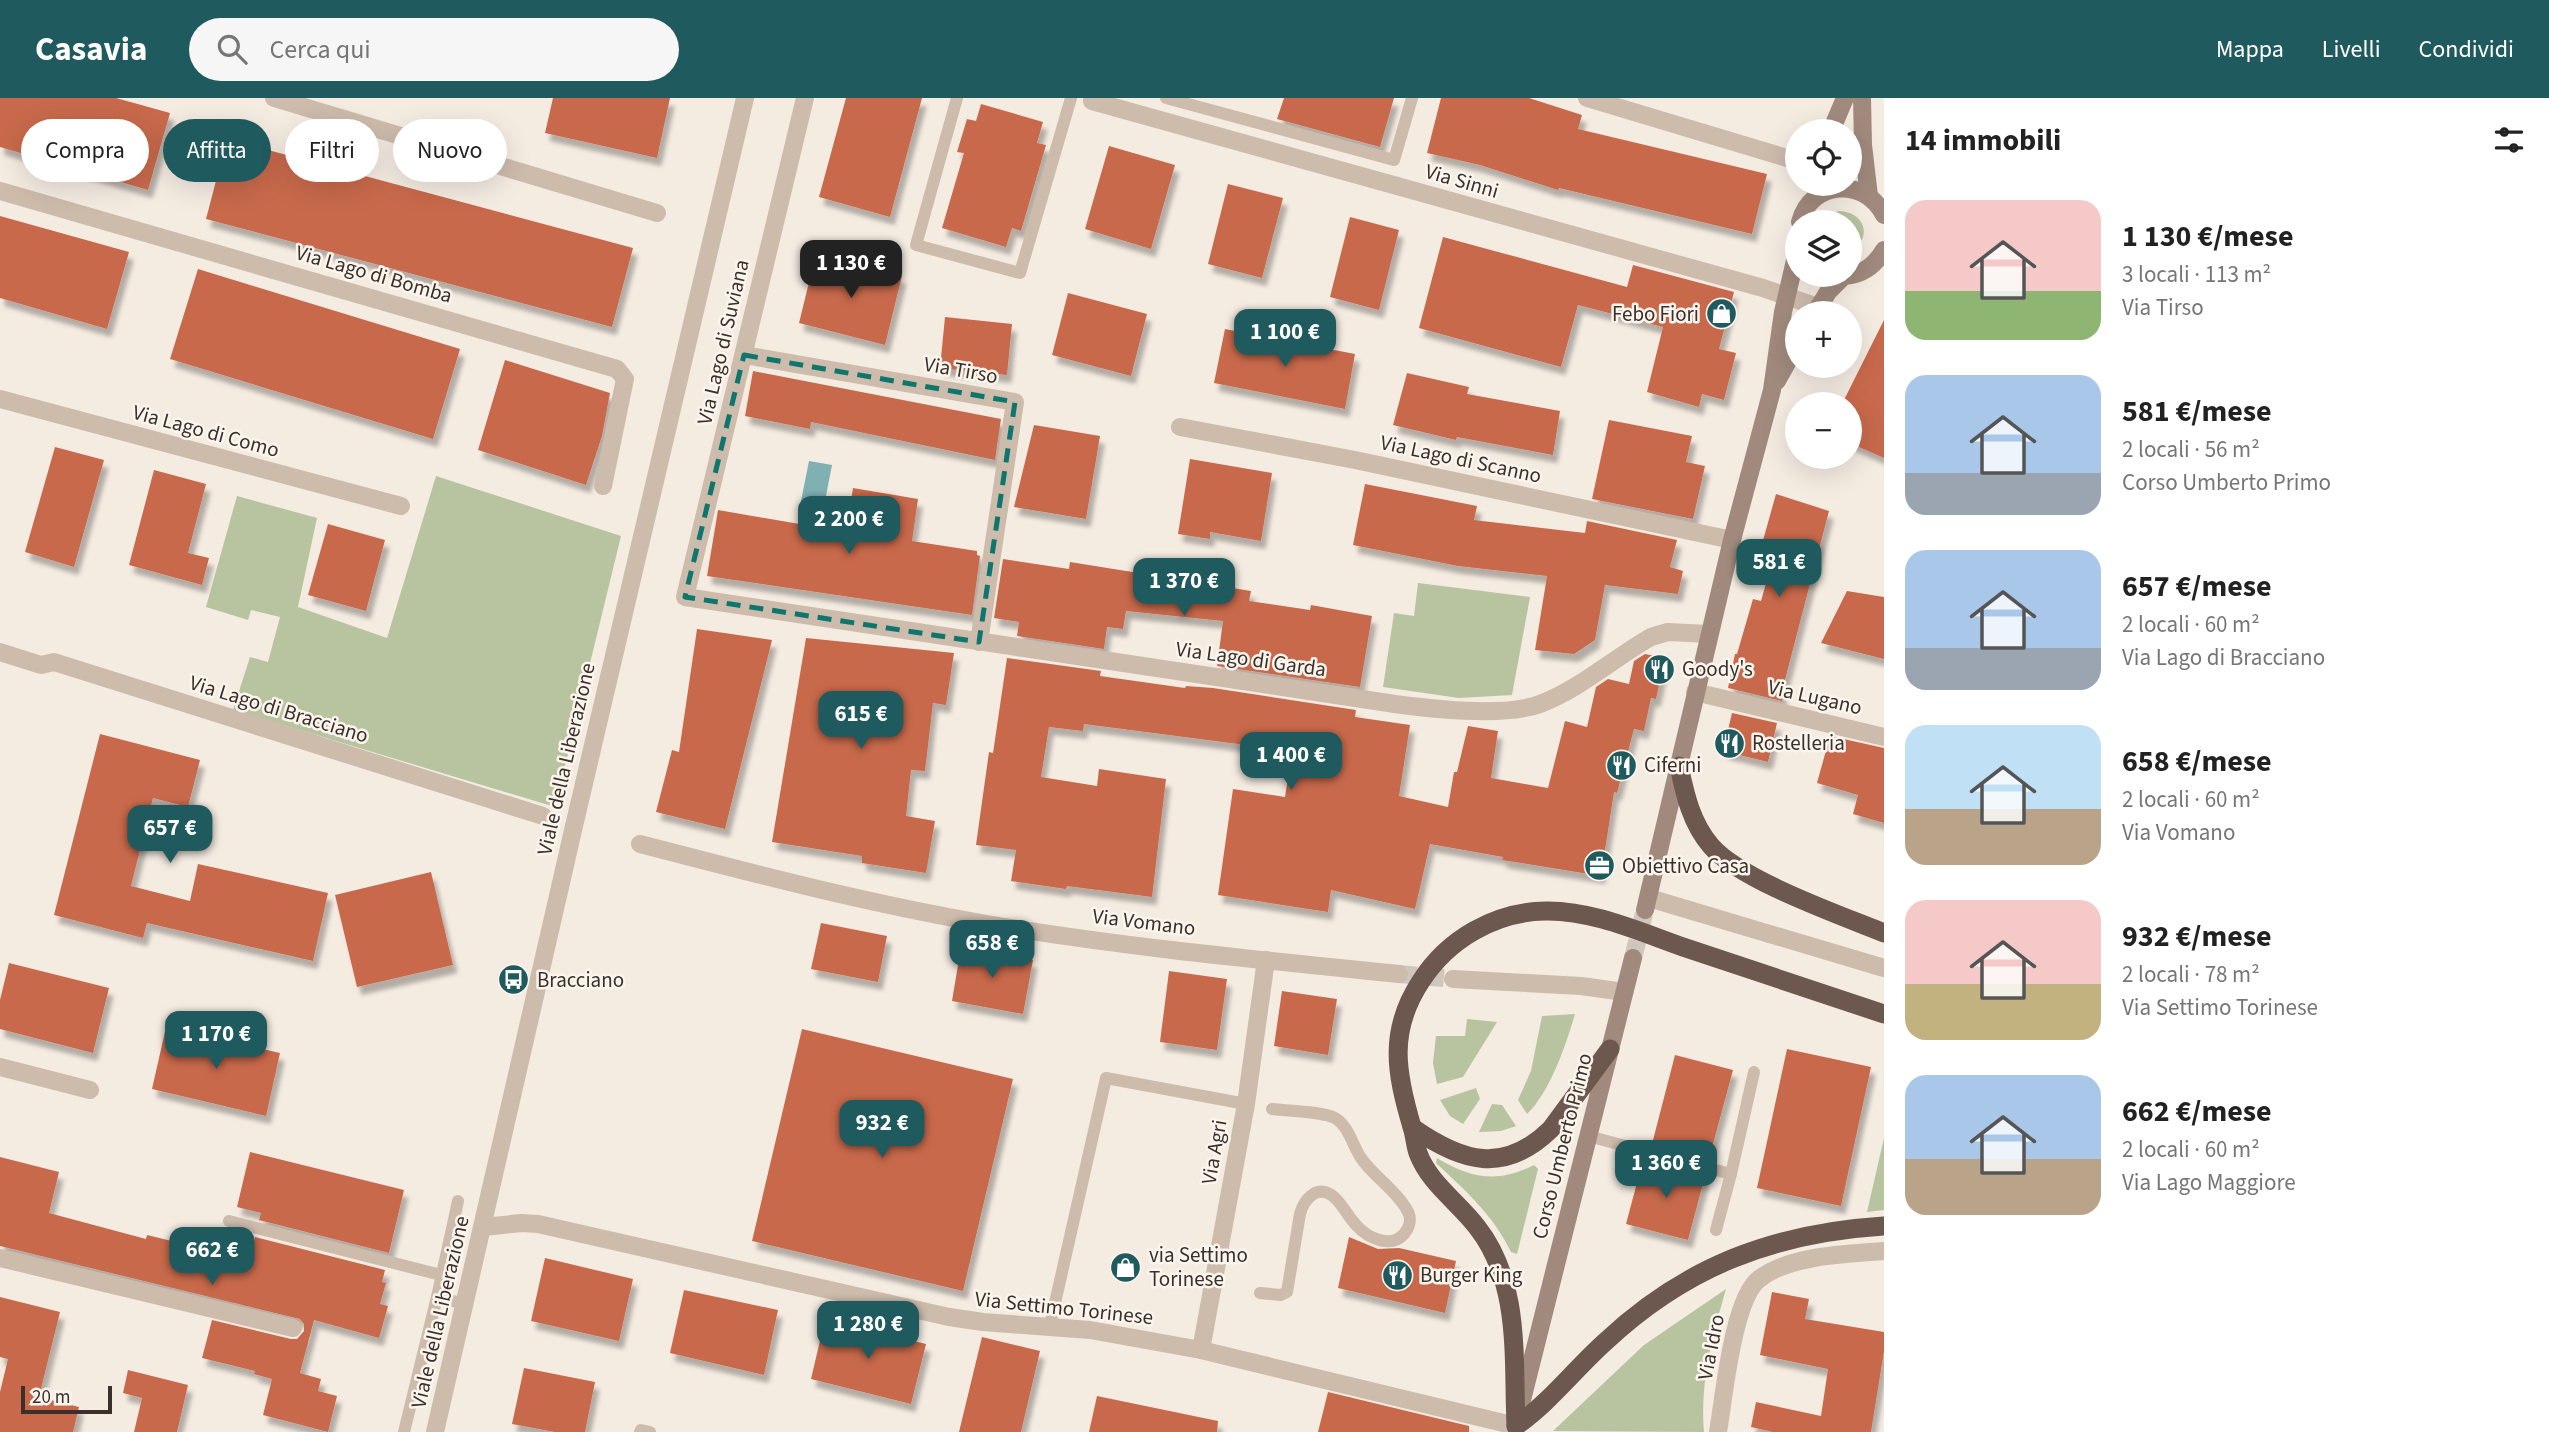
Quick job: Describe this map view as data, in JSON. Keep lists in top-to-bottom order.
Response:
{
  "streets": {
    "main road": ["Corso Umberto Primo"],
    "street": [
      "Via Sinni",
      "Via Lago di Bomba",
      "Via Lago di Suviana",
      "Via Tirso",
      "Via Lago di Como",
      "Via Lago di Scanno",
      "Via Lago di Garda",
      "Via Lugano",
      "Via Lago di Bracciano",
      "Viale della Liberazione",
      "Via Vomano",
      "Via Agri",
      "Via Settimo Torinese",
      "Via Idro"
    ]
  },
  "crossings": [
    ["Via Lago di Suviana", "Via Tirso"],
    ["Via Lago di Suviana", "Via Lago di Garda"],
    ["Via Tirso", "Via Lago di Garda"],
    ["Viale della Liberazione", "Via Settimo Torinese"],
    ["Via Vomano", "Via Agri"],
    ["Corso Umberto Primo", "Via Settimo Torinese"],
    ["Via Agri", "Via Settimo Torinese"]
  ],
  "places": {
    "shop": ["Febo Fiori", "via Settimo Torinese"],
    "restaurant": [
      "Goody's",
      "Rostelleria",
      "Ciferni",
      "Burger King"
    ],
    "office": ["Obiettivo Casa"],
    "bus stop": ["Bracciano"]
  },
  "scale_bar": "20 m",
  "page": {
    "header": "Casavia",
    "search": "Cerca qui",
    "nav": ["Mappa", "Livelli", "Condividi"],
    "heading": "14 immobili",
    "map_buttons": ["+", "−"],
    "chip": [
      "Compra",
      "Affitta",
      "Filtri",
      "Nuovo"
    ],
    "list": [
      {
        "name": "1 130 €/mese",
        "note": "3 locali · 113 m² · Via Tirso"
      },
      {
        "name": "581 €/mese",
        "note": "2 locali · 56 m² · Corso Umberto Primo"
      },
      {
        "name": "657 €/mese",
        "note": "2 locali · 60 m² · Via Lago di Bracciano"
      },
      {
        "name": "658 €/mese",
        "note": "2 locali · 60 m² · Via Vomano"
      },
      {
        "name": "932 €/mese",
        "note": "2 locali · 78 m² · Via Settimo Torinese"
      },
      {
        "name": "662 €/mese",
        "note": "2 locali · 60 m² · Via Lago Maggiore"
      }
    ],
    "price": [
      "1 130 €",
      "1 100 €",
      "2 200 €",
      "581 €",
      "1 370 €",
      "615 €",
      "1 400 €",
      "657 €",
      "658 €",
      "1 170 €",
      "932 €",
      "1 360 €",
      "662 €",
      "1 280 €"
    ],
    "scale": "20 m"
  }
}
